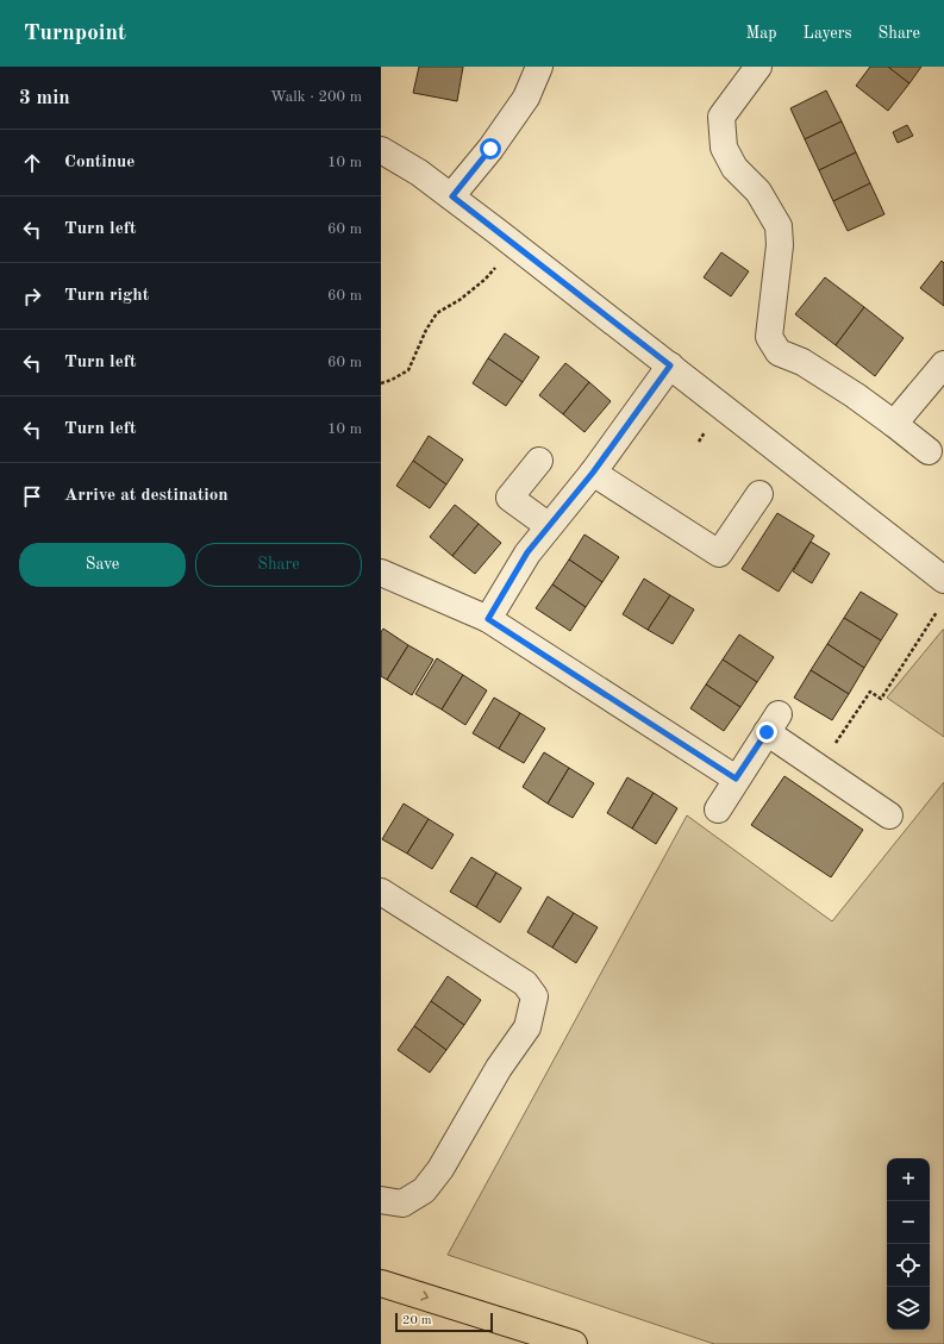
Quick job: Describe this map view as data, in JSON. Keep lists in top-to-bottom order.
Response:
{
  "scale_bar": "20 m",
  "page": {
    "header": "Turnpoint",
    "nav": ["Map", "Layers", "Share"],
    "heading": ["3 min", "Walk · 200 m"],
    "list": [
      ["Continue", "10 m"],
      ["Turn left", "60 m"],
      ["Turn right", "60 m"],
      ["Turn left", "60 m"],
      ["Turn left", "10 m"],
      "Arrive at destination"
    ],
    "buttons": ["Save", "Share"],
    "map_buttons": ["+", "−"],
    "scale": "20 m"
  }
}
